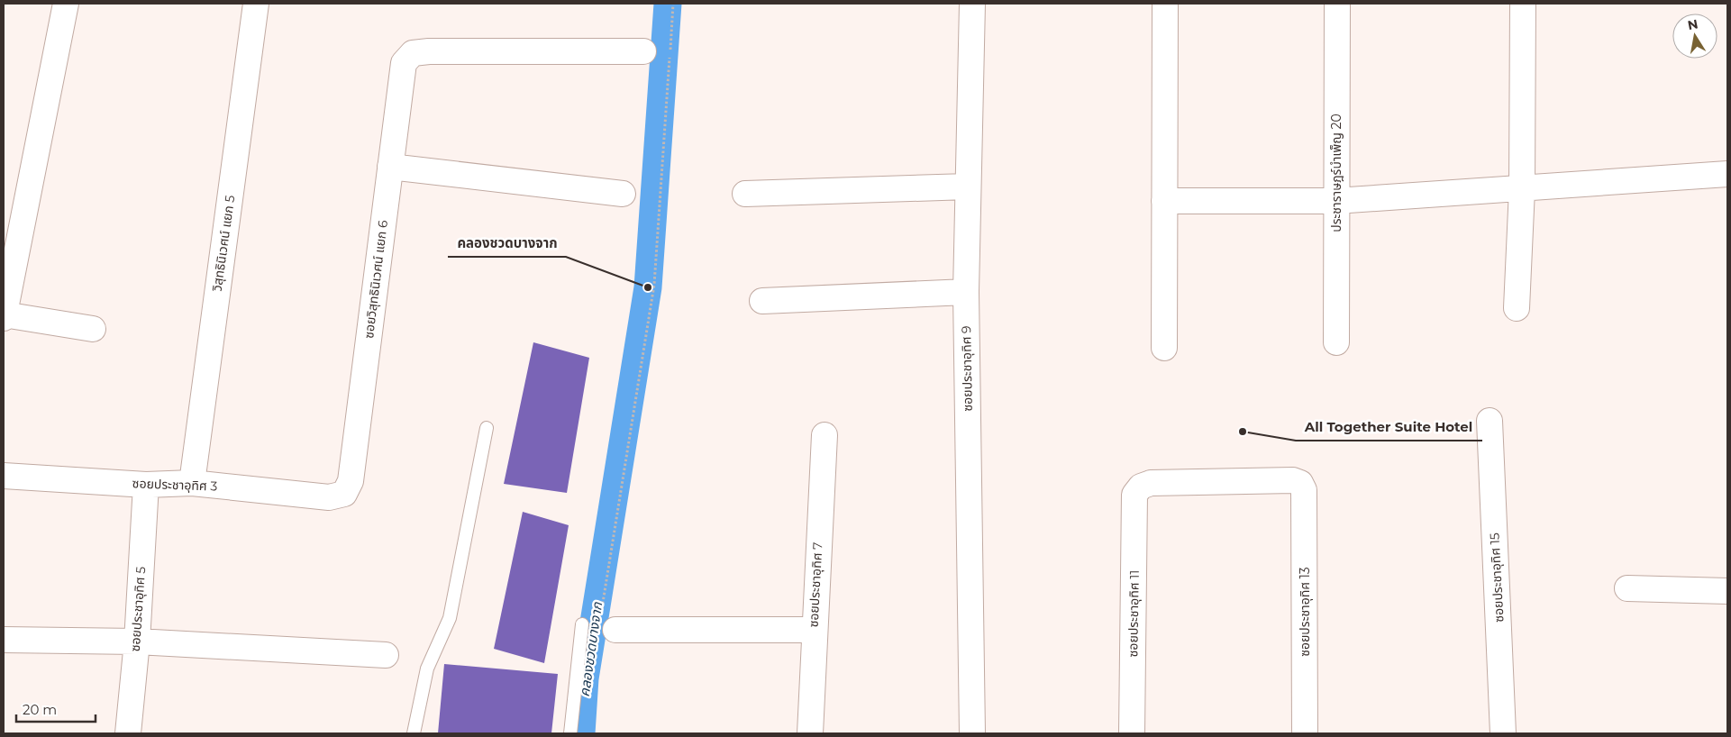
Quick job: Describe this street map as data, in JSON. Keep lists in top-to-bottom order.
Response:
{
  "streets": {
    "street": [
      "ประชาราษฎร์บำเพ็ญ 20",
      "วิสุทธินิเวศน์ แยก 5",
      "ซอยวิสุทธินิเวศน์ แยก 6",
      "ซอยประชาอุทิศ 9",
      "ซอยประชาอุทิศ 3",
      "ซอยประชาอุทิศ 15",
      "ซอยประชาอุทิศ 7",
      "ซอยประชาอุทิศ 5",
      "ซอยประชาอุทิศ 13",
      "ซอยประชาอุทิศ 11"
    ]
  },
  "crossings": [
    ["วิสุทธินิเวศน์ แยก 5", "ซอยประชาอุทิศ 3"],
    ["ซอยวิสุทธินิเวศน์ แยก 6", "ซอยประชาอุทิศ 3"],
    ["ซอยประชาอุทิศ 3", "ซอยประชาอุทิศ 5"],
    ["ซอยประชาอุทิศ 13", "ซอยประชาอุทิศ 11"]
  ],
  "water": ["คลองชวดบางจาก"],
  "places": ["คลองชวดบางจาก", "All Together Suite Hotel"],
  "scale_bar": "20 m",
  "north": "top"
}
